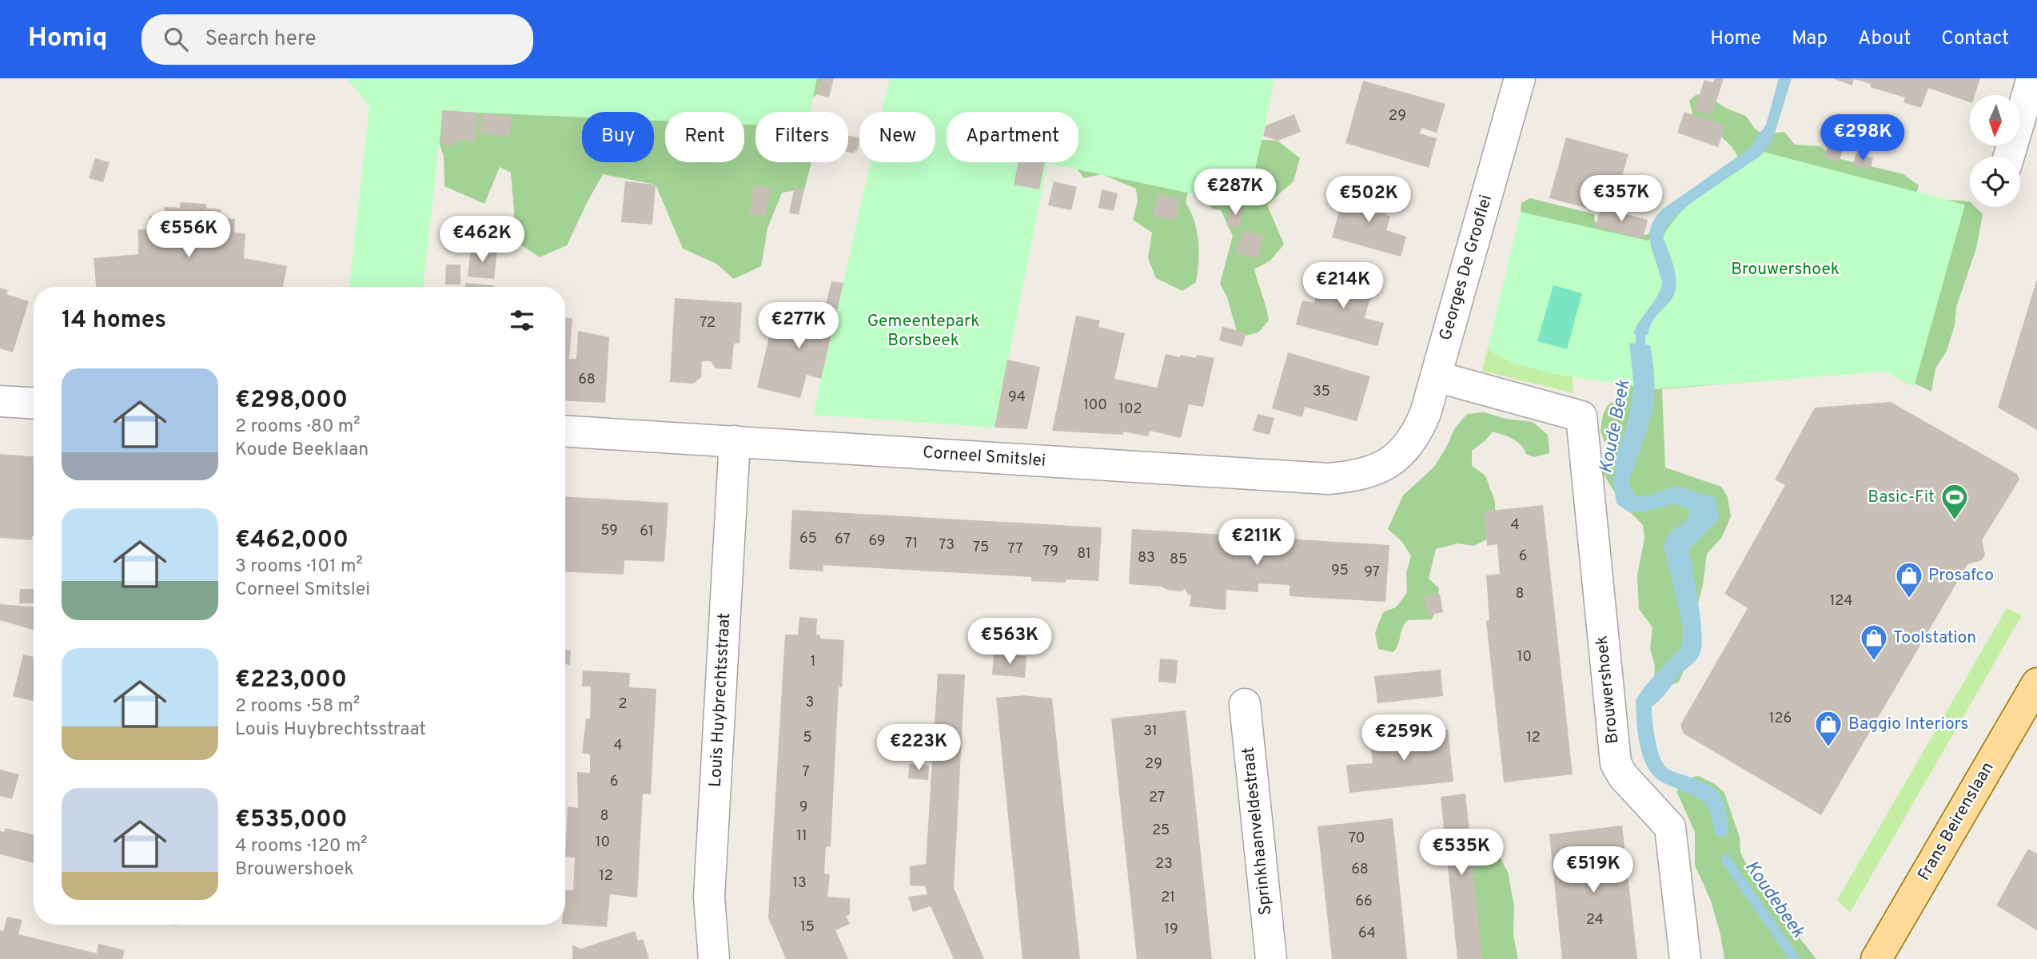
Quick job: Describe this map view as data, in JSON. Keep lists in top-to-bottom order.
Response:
{
  "streets": {
    "main road": ["Frans Beirenslaan"],
    "street": [
      "Georges De Grooflei",
      "Corneel Smitslei",
      "Brouwershoek",
      "Louis Huybrechtsstraat",
      "Sprinkhaanveldestraat"
    ]
  },
  "crossings": [
    ["Georges De Grooflei", "Corneel Smitslei"],
    ["Georges De Grooflei", "Brouwershoek"],
    ["Corneel Smitslei", "Louis Huybrechtsstraat"]
  ],
  "water": ["Koude Beek", "Koudebeek"],
  "parks": ["Brouwershoek", "Gemeentepark Borsbeek"],
  "places": {
    "sports": ["Basic-Fit"],
    "shop": ["Prosafco", "Toolstation", "Baggio Interiors"]
  },
  "house_numbers": [
    "29",
    "72",
    "68",
    "35",
    "94",
    "100",
    "102",
    "4",
    "59",
    "61",
    "65",
    "67",
    "69",
    "71",
    "73",
    "75",
    "77",
    "79",
    "81",
    "6",
    "83",
    "85",
    "95",
    "97",
    "8",
    "124",
    "10",
    "1",
    "3",
    "2",
    "126",
    "31",
    "5",
    "12",
    "4",
    "29",
    "7",
    "6",
    "27",
    "9",
    "8",
    "25",
    "11",
    "70",
    "10",
    "23",
    "68",
    "12",
    "13",
    "21",
    "66",
    "24",
    "15",
    "19",
    "64"
  ],
  "north": "bottom",
  "page": {
    "header": "Homiq",
    "search": "Search here",
    "nav": [
      "Home",
      "Map",
      "About",
      "Contact"
    ],
    "chip": [
      "Buy",
      "Rent",
      "Filters",
      "New",
      "Apartment"
    ],
    "price": [
      "€298K",
      "€287K",
      "€357K",
      "€502K",
      "€556K",
      "€462K",
      "€214K",
      "€277K",
      "€211K",
      "€563K",
      "€259K",
      "€223K",
      "€535K",
      "€519K"
    ],
    "heading": "14 homes",
    "list": [
      {
        "name": "€298,000",
        "note": "2 rooms · 80 m² · Koude Beeklaan"
      },
      {
        "name": "€462,000",
        "note": "3 rooms · 101 m² · Corneel Smitslei"
      },
      {
        "name": "€223,000",
        "note": "2 rooms · 58 m² · Louis Huybrechtsstraat"
      },
      {
        "name": "€535,000",
        "note": "4 rooms · 120 m² · Brouwershoek"
      }
    ]
  }
}
